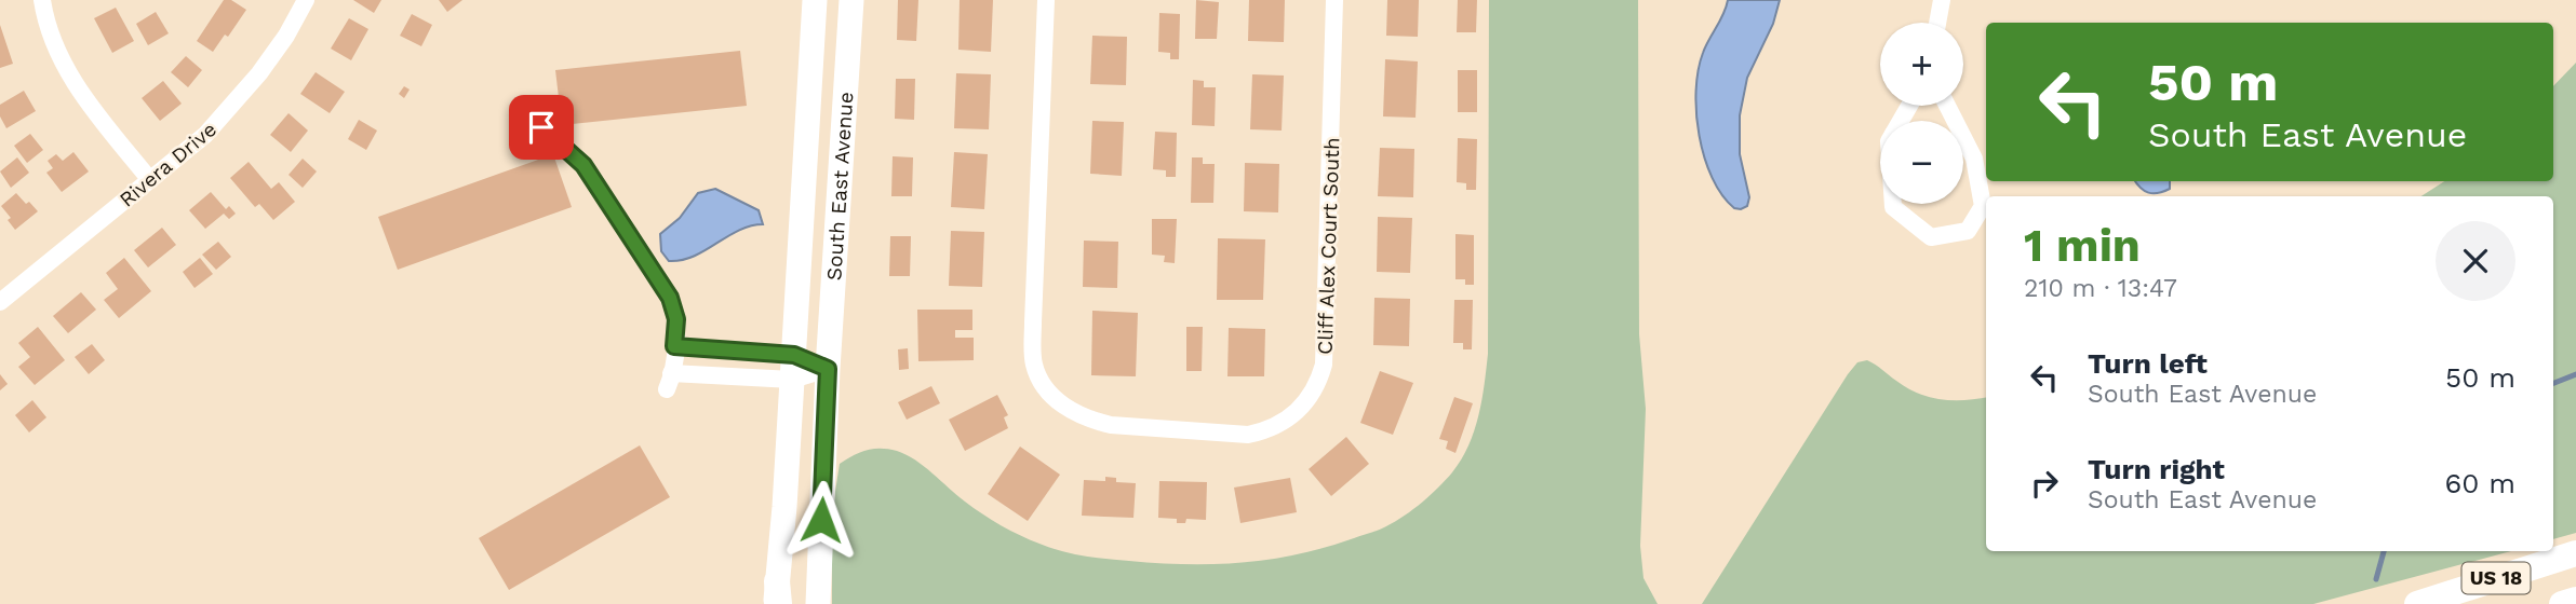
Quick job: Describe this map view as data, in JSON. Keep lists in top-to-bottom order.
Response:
{
  "streets": {
    "main road": ["South East Avenue", "US 18"],
    "street": ["Rivera Drive", "Cliff Alex Court South"]
  },
  "page": {
    "map_buttons": ["+", "−"],
    "turn": ["50 m", "South East Avenue"],
    "heading": ["1 min", "210 m · 13:47"],
    "list": [
      {
        "name": "Turn left",
        "note": "South East Avenue",
        "value": "50 m"
      },
      {
        "name": "Turn right",
        "note": "South East Avenue",
        "value": "60 m"
      }
    ]
  }
}
